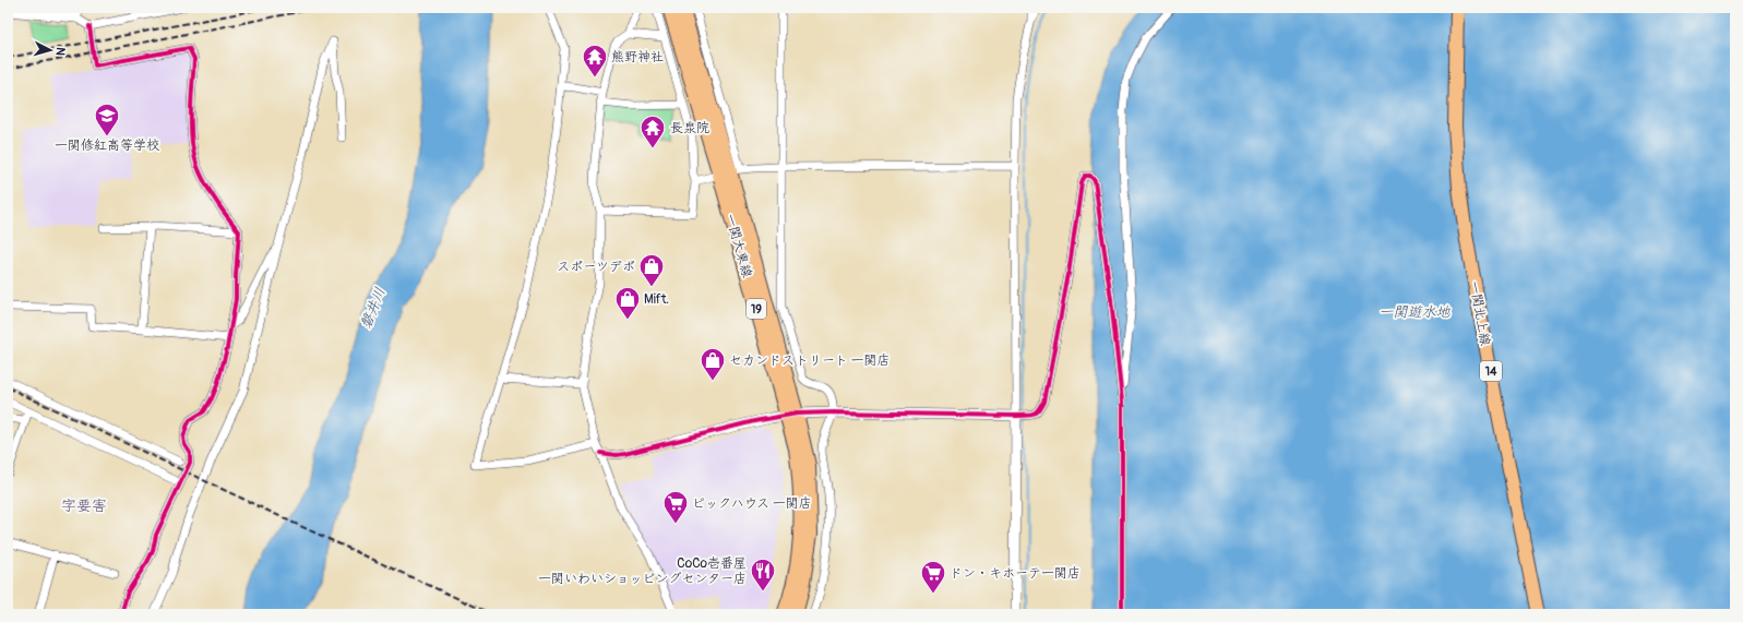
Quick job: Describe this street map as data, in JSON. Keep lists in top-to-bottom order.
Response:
{
  "streets": {
    "main road": [
      "一関大東線",
      "19",
      "一関北上線",
      "14"
    ]
  },
  "districts": ["字要害"],
  "water": ["磐井川", "一関遊水地"],
  "places": {
    "temple": ["熊野神社", "長泉院"],
    "school or university": ["一関修紅高等学校"],
    "shop": ["スポーツデポ", "Mift.", "セカンドストリート 一関店"],
    "supermarket": ["ピックハウス 一関店", "ドン・キホーテ一関店"],
    "restaurant": ["CoCo壱番屋 一関いわいショッピングセンター店"]
  },
  "north": "right"
}
